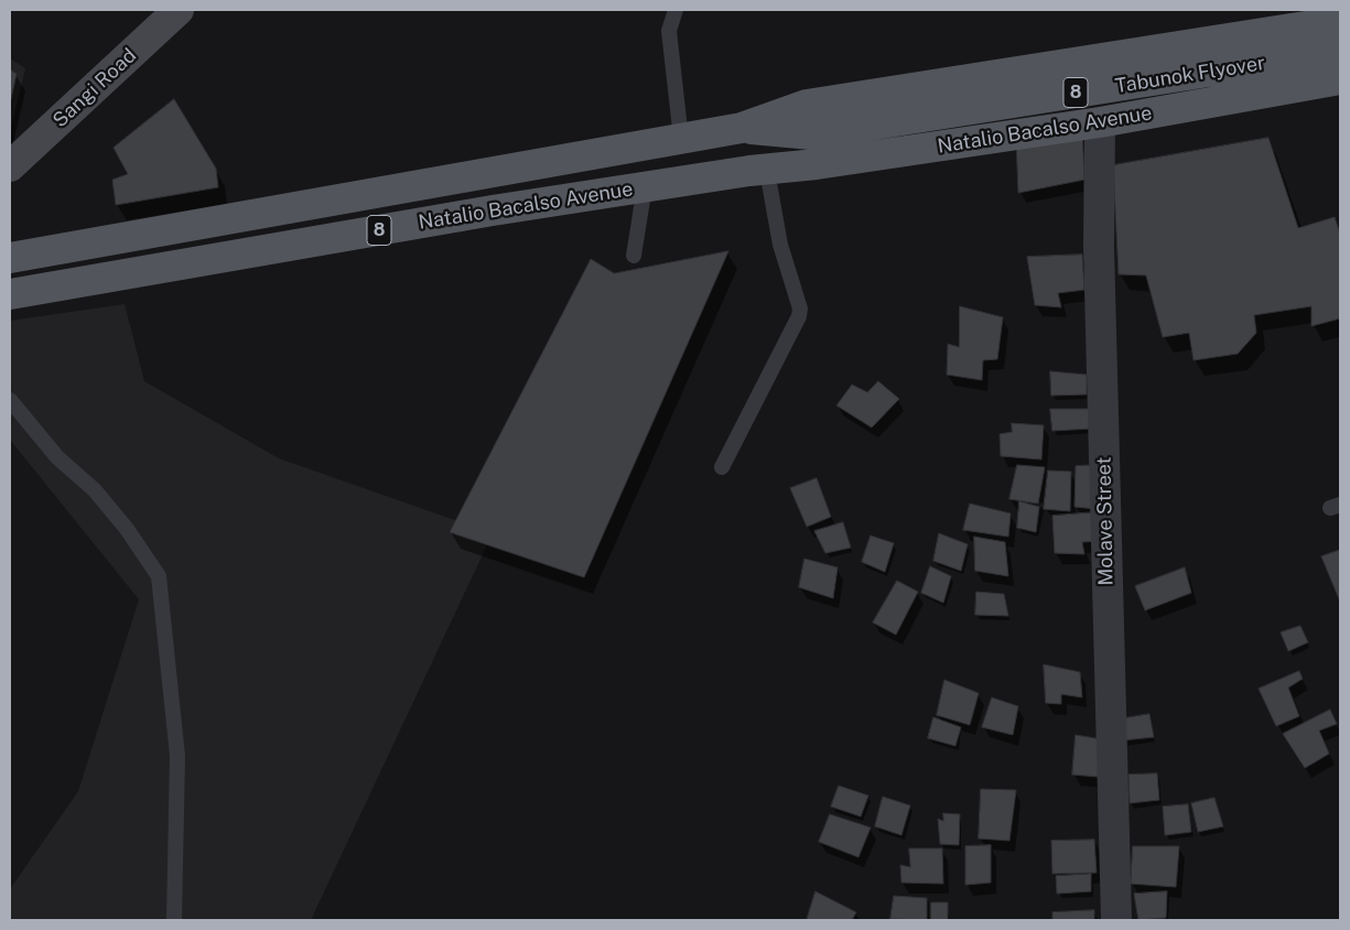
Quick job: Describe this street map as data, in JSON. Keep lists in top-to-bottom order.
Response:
{
  "streets": {
    "main road": ["Tabunok Flyover", "8", "Natalio Bacalso Avenue"],
    "street": ["Sangi Road", "Molave Street"]
  },
  "crossings": [
    ["Tabunok Flyover", "Natalio Bacalso Avenue"],
    ["Natalio Bacalso Avenue", "Molave Street"]
  ]
}
